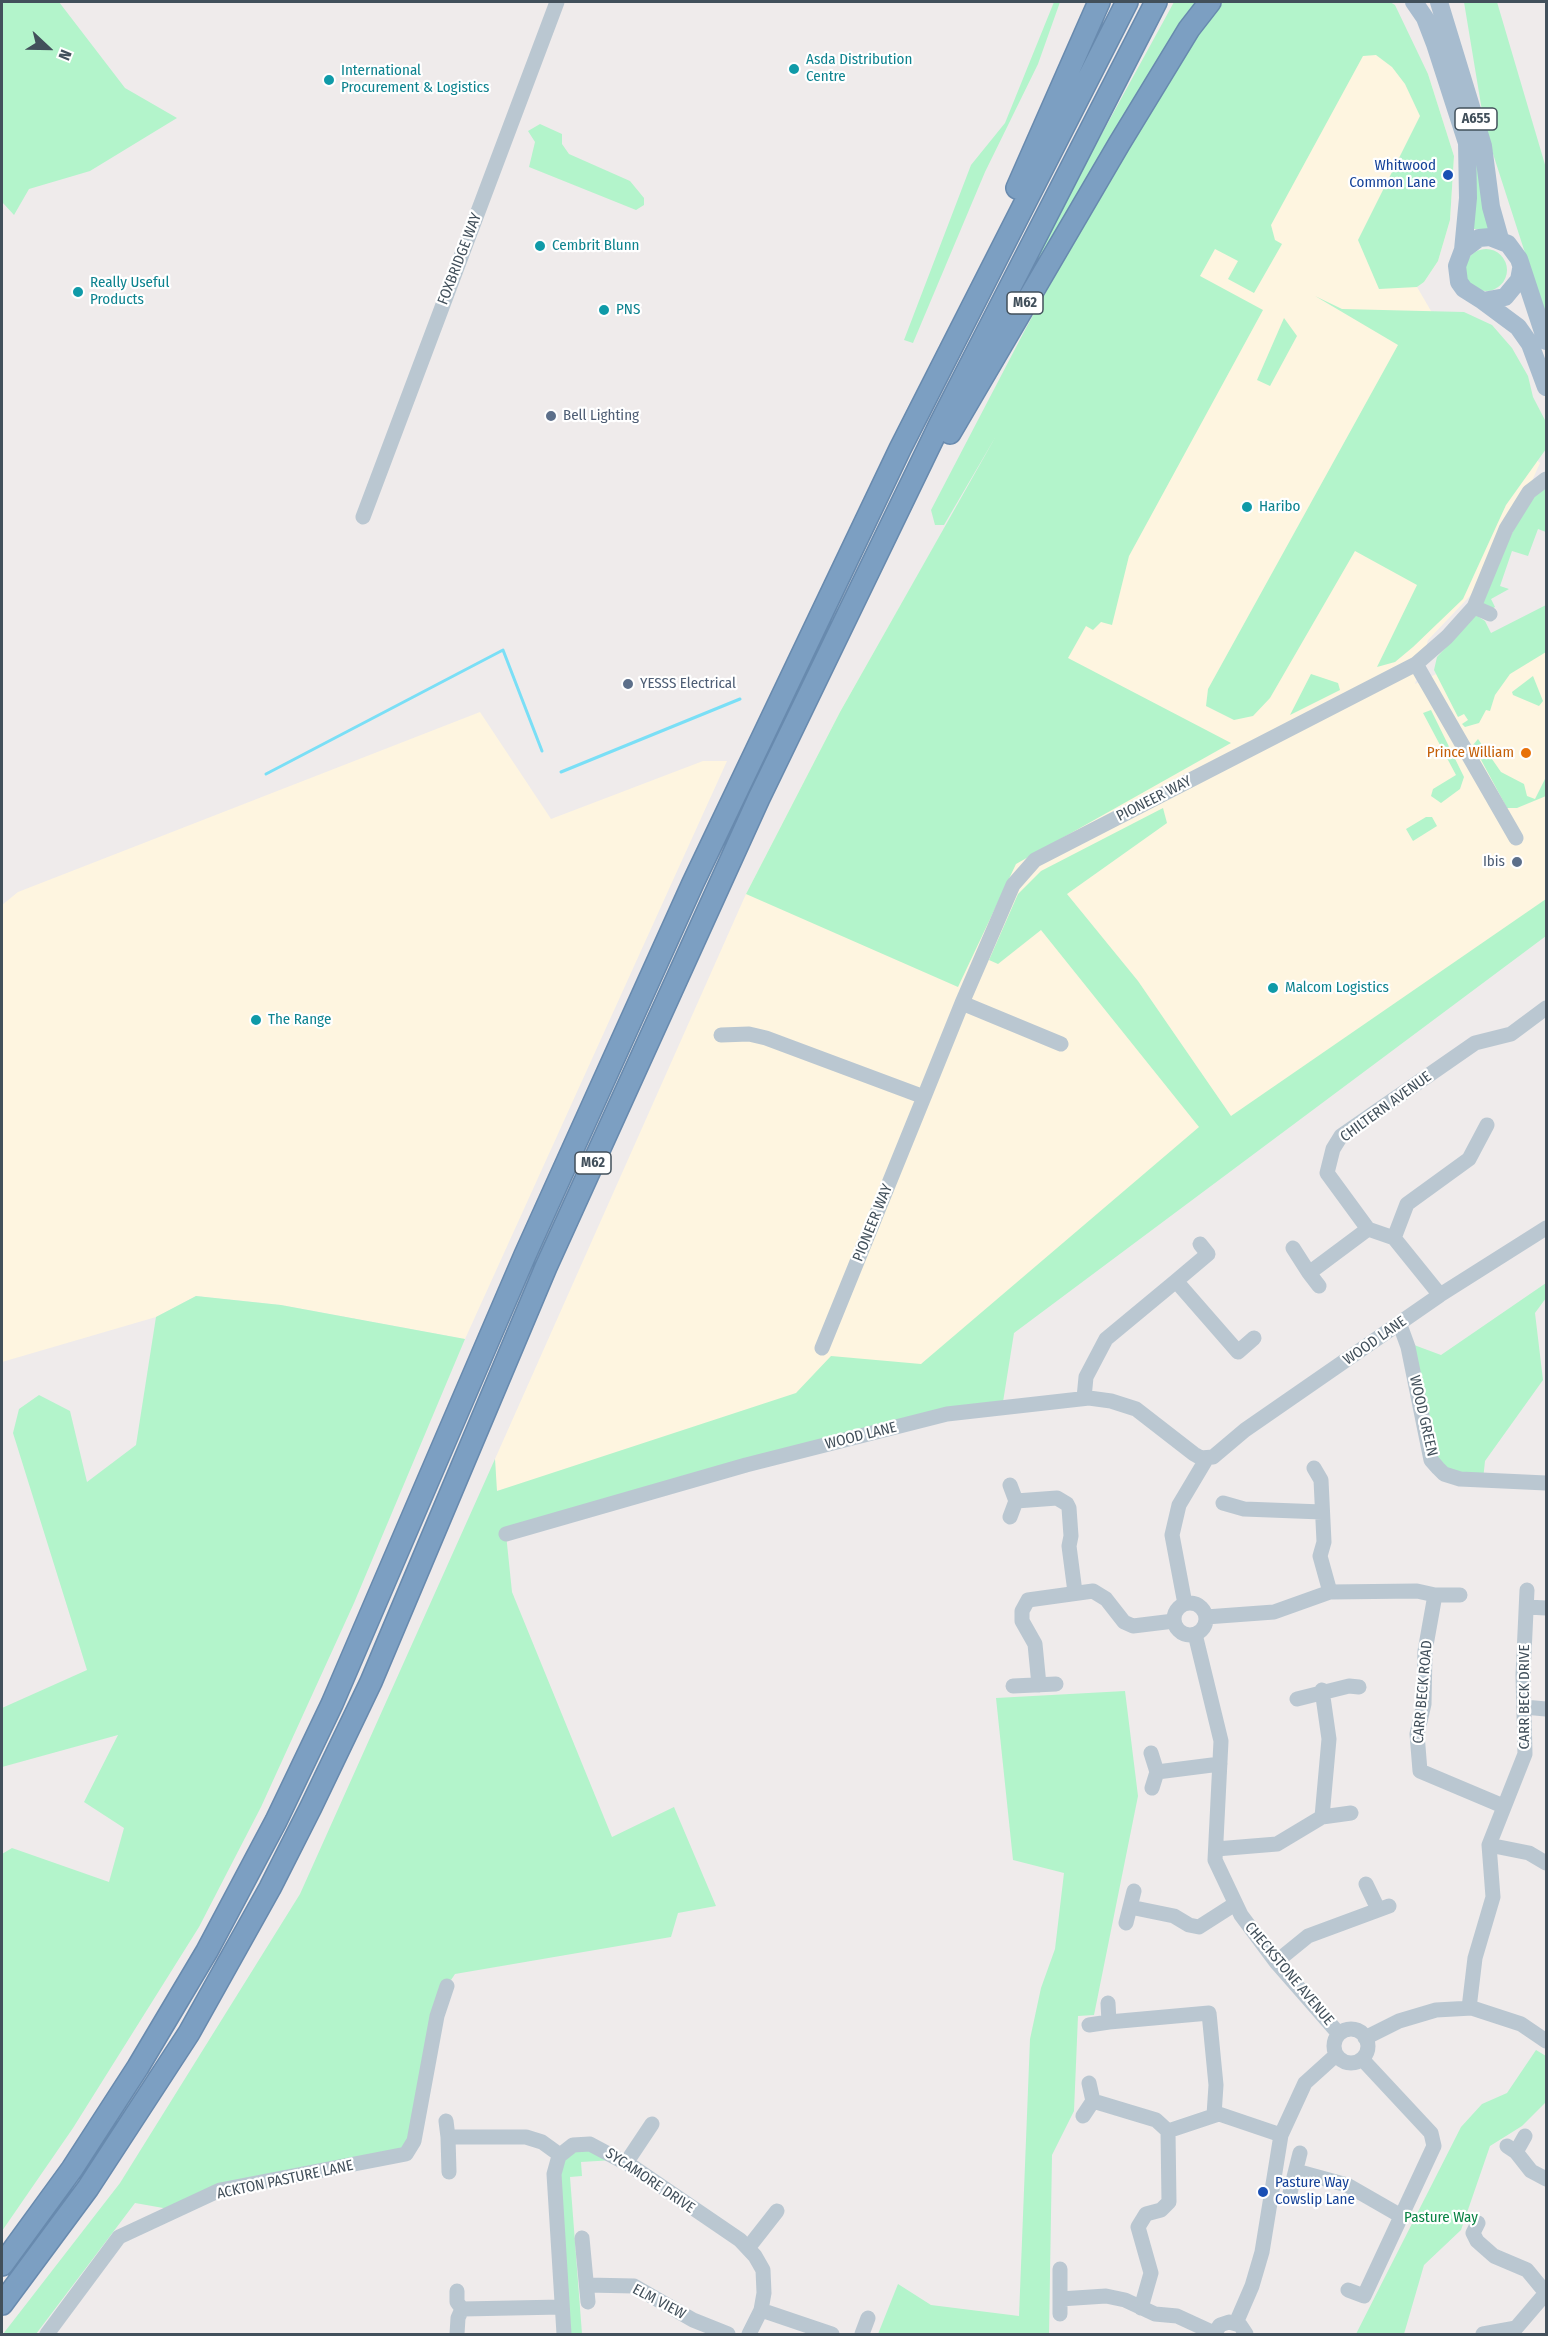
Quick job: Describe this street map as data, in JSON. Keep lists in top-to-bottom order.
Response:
{
  "streets": {
    "highway": ["M62"],
    "main road": ["A655"],
    "street": [
      "FOXBRIDGE WAY",
      "PIONEER WAY",
      "CHILTERN AVENUE",
      "WOOD LANE",
      "WOOD GREEN",
      "CARR BECK ROAD",
      "CARR BECK DRIVE",
      "CHECKSTONE AVENUE",
      "ACKTON PASTURE LANE",
      "SYCAMORE DRIVE",
      "ELM VIEW"
    ]
  },
  "crossings": [
    ["WOOD LANE", "WOOD GREEN"],
    ["WOOD LANE", "CHECKSTONE AVENUE"],
    ["CARR BECK ROAD", "CARR BECK DRIVE"]
  ],
  "parks": ["Pasture Way"],
  "places": [
    "Asda Distribution Centre",
    "International Procurement & Logistics",
    "Whitwood Common Lane",
    "Cembrit Blunn",
    "Really Useful Products",
    "PNS",
    "Bell Lighting",
    "Haribo",
    "YESSS Electrical",
    "Prince William",
    "Ibis",
    "Malcom Logistics",
    "The Range",
    "Pasture Way Cowslip Lane"
  ],
  "north": "right"
}
